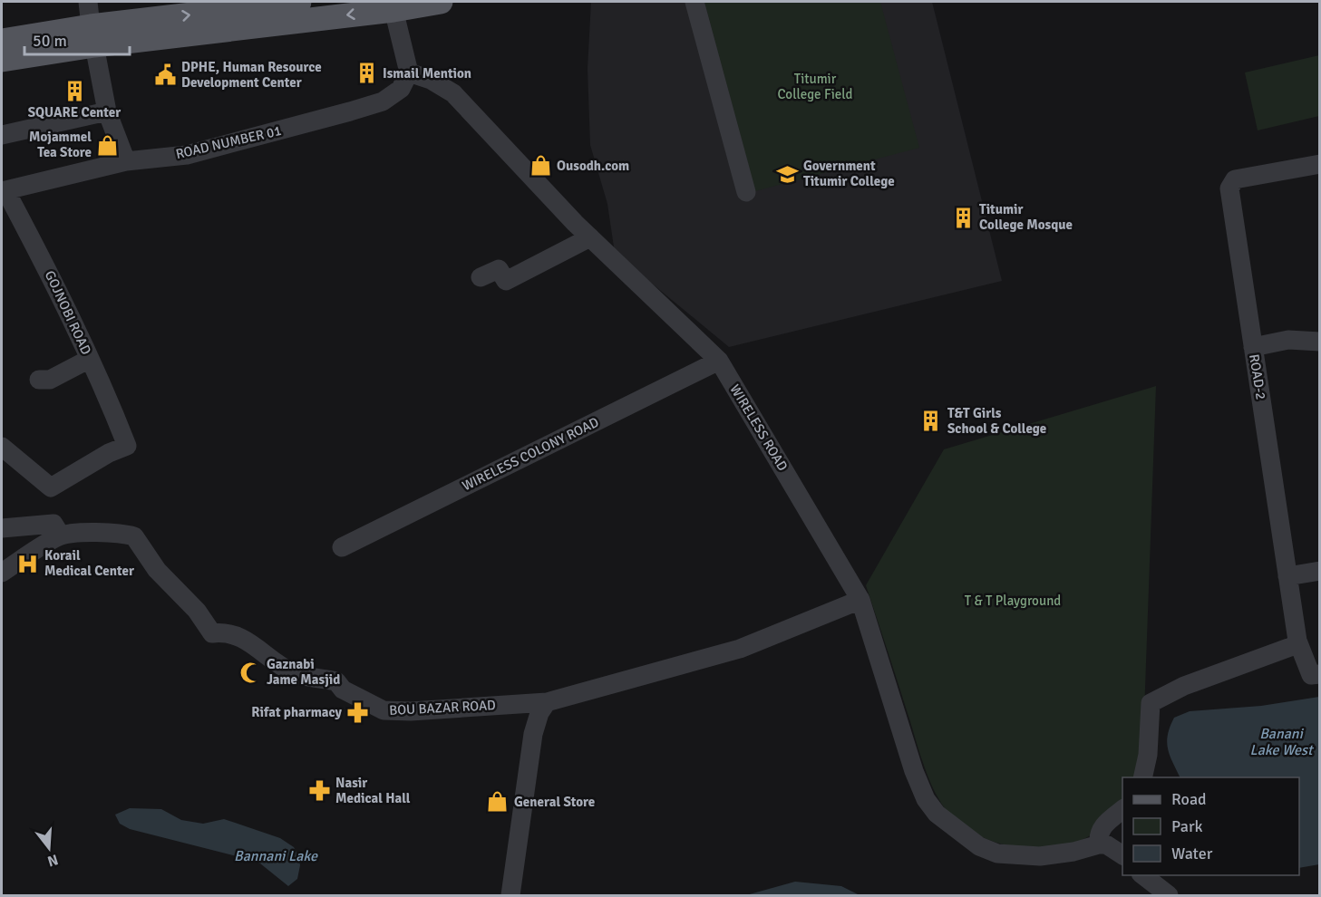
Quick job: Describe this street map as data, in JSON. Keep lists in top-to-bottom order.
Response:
{
  "streets": {
    "street": [
      "ROAD NUMBER 01",
      "GOJNOBI ROAD",
      "ROAD-2",
      "WIRELESS ROAD",
      "WIRELESS COLONY ROAD",
      "BOU BAZAR ROAD"
    ]
  },
  "crossings": [
    ["ROAD NUMBER 01", "GOJNOBI ROAD"],
    ["ROAD NUMBER 01", "WIRELESS ROAD"],
    ["WIRELESS ROAD", "WIRELESS COLONY ROAD"],
    ["WIRELESS ROAD", "BOU BAZAR ROAD"]
  ],
  "water": ["Banani Lake West", "Bannani Lake"],
  "parks": ["Titumir College Field", "T & T Playground"],
  "places": {
    "building": [
      "Ismail Mention",
      "SQUARE Center",
      "Titumir College Mosque",
      "T&T Girls School & College"
    ],
    "public building": ["DPHE, Human Resource Development Center"],
    "shop": ["Mojammel Tea Store", "Ousodh.com", "General Store"],
    "school or university": ["Government Titumir College"],
    "hospital": ["Korail Medical Center"],
    "mosque": ["Gaznabi Jame Masjid"],
    "pharmacy": ["Rifat pharmacy", "Nasir Medical Hall"]
  },
  "legend": ["Road", "Park", "Water"],
  "scale_bar": "50 m",
  "north": "bottom"
}
